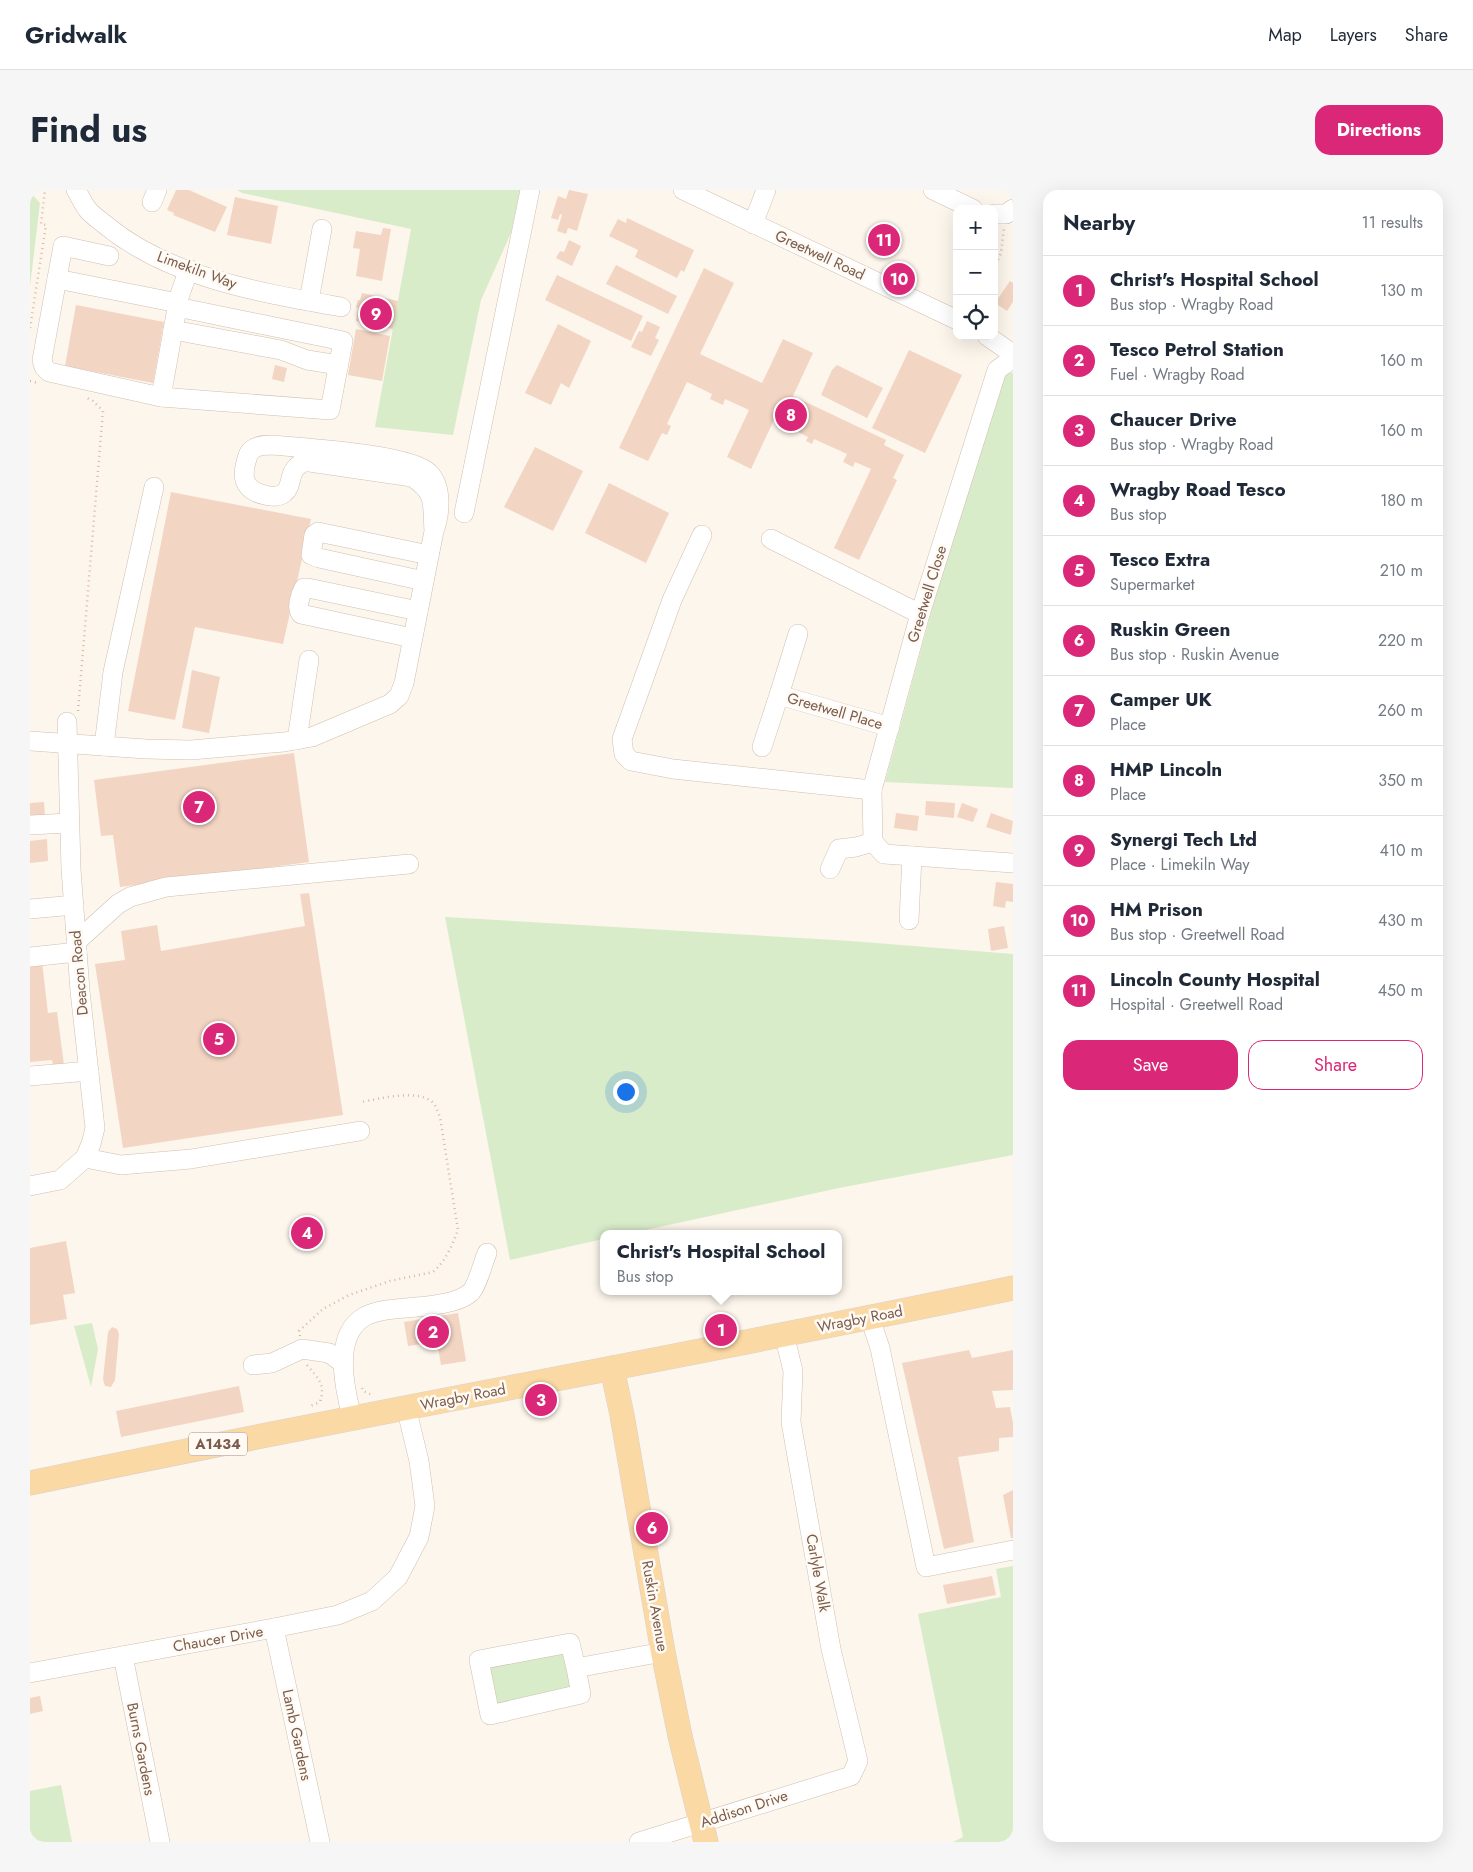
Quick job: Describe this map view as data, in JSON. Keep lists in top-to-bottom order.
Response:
{
  "streets": {
    "main road": ["Wragby Road", "A1434", "Ruskin Avenue"],
    "street": [
      "Greetwell Road",
      "Limekiln Way",
      "Greetwell Close",
      "Greetwell Place",
      "Deacon Road",
      "Carlyle Walk",
      "Chaucer Drive",
      "Lamb Gardens",
      "Burns Gardens",
      "Addison Drive"
    ]
  },
  "crossings": [
    ["Greetwell Close", "Greetwell Place"],
    ["Wragby Road", "Carlyle Walk"],
    ["Wragby Road", "Ruskin Avenue"],
    ["Wragby Road", "Chaucer Drive"],
    ["Carlyle Walk", "Addison Drive"],
    ["Ruskin Avenue", "Addison Drive"],
    ["Chaucer Drive", "Lamb Gardens"],
    ["Chaucer Drive", "Burns Gardens"]
  ],
  "page": {
    "header": "Gridwalk",
    "nav": ["Map", "Layers", "Share"],
    "title": "Find us",
    "buttons": [
      "Directions",
      ["Save", "Share"]
    ],
    "heading": ["Nearby", "11 results"],
    "map_buttons": ["+", "−"],
    "pins": [
      "11",
      "10",
      "9",
      "8",
      "7",
      "5",
      "4",
      "1",
      "2",
      "3",
      "6"
    ],
    "list": [
      {
        "mark": "1",
        "name": "Christ's Hospital School",
        "note": "Bus stop · Wragby Road",
        "value": "130 m"
      },
      {
        "mark": "2",
        "name": "Tesco Petrol Station",
        "note": "Fuel · Wragby Road",
        "value": "160 m"
      },
      {
        "mark": "3",
        "name": "Chaucer Drive",
        "note": "Bus stop · Wragby Road",
        "value": "160 m"
      },
      {
        "mark": "4",
        "name": "Wragby Road Tesco",
        "note": "Bus stop",
        "value": "180 m"
      },
      {
        "mark": "5",
        "name": "Tesco Extra",
        "note": "Supermarket",
        "value": "210 m"
      },
      {
        "mark": "6",
        "name": "Ruskin Green",
        "note": "Bus stop · Ruskin Avenue",
        "value": "220 m"
      },
      {
        "mark": "7",
        "name": "Camper UK",
        "note": "Place",
        "value": "260 m"
      },
      {
        "mark": "8",
        "name": "HMP Lincoln",
        "note": "Place",
        "value": "350 m"
      },
      {
        "mark": "9",
        "name": "Synergi Tech Ltd",
        "note": "Place · Limekiln Way",
        "value": "410 m"
      },
      {
        "mark": "10",
        "name": "HM Prison",
        "note": "Bus stop · Greetwell Road",
        "value": "430 m"
      },
      {
        "mark": "11",
        "name": "Lincoln County Hospital",
        "note": "Hospital · Greetwell Road",
        "value": "450 m"
      }
    ],
    "popup": ["Christ's Hospital School", "Bus stop"]
  }
}
